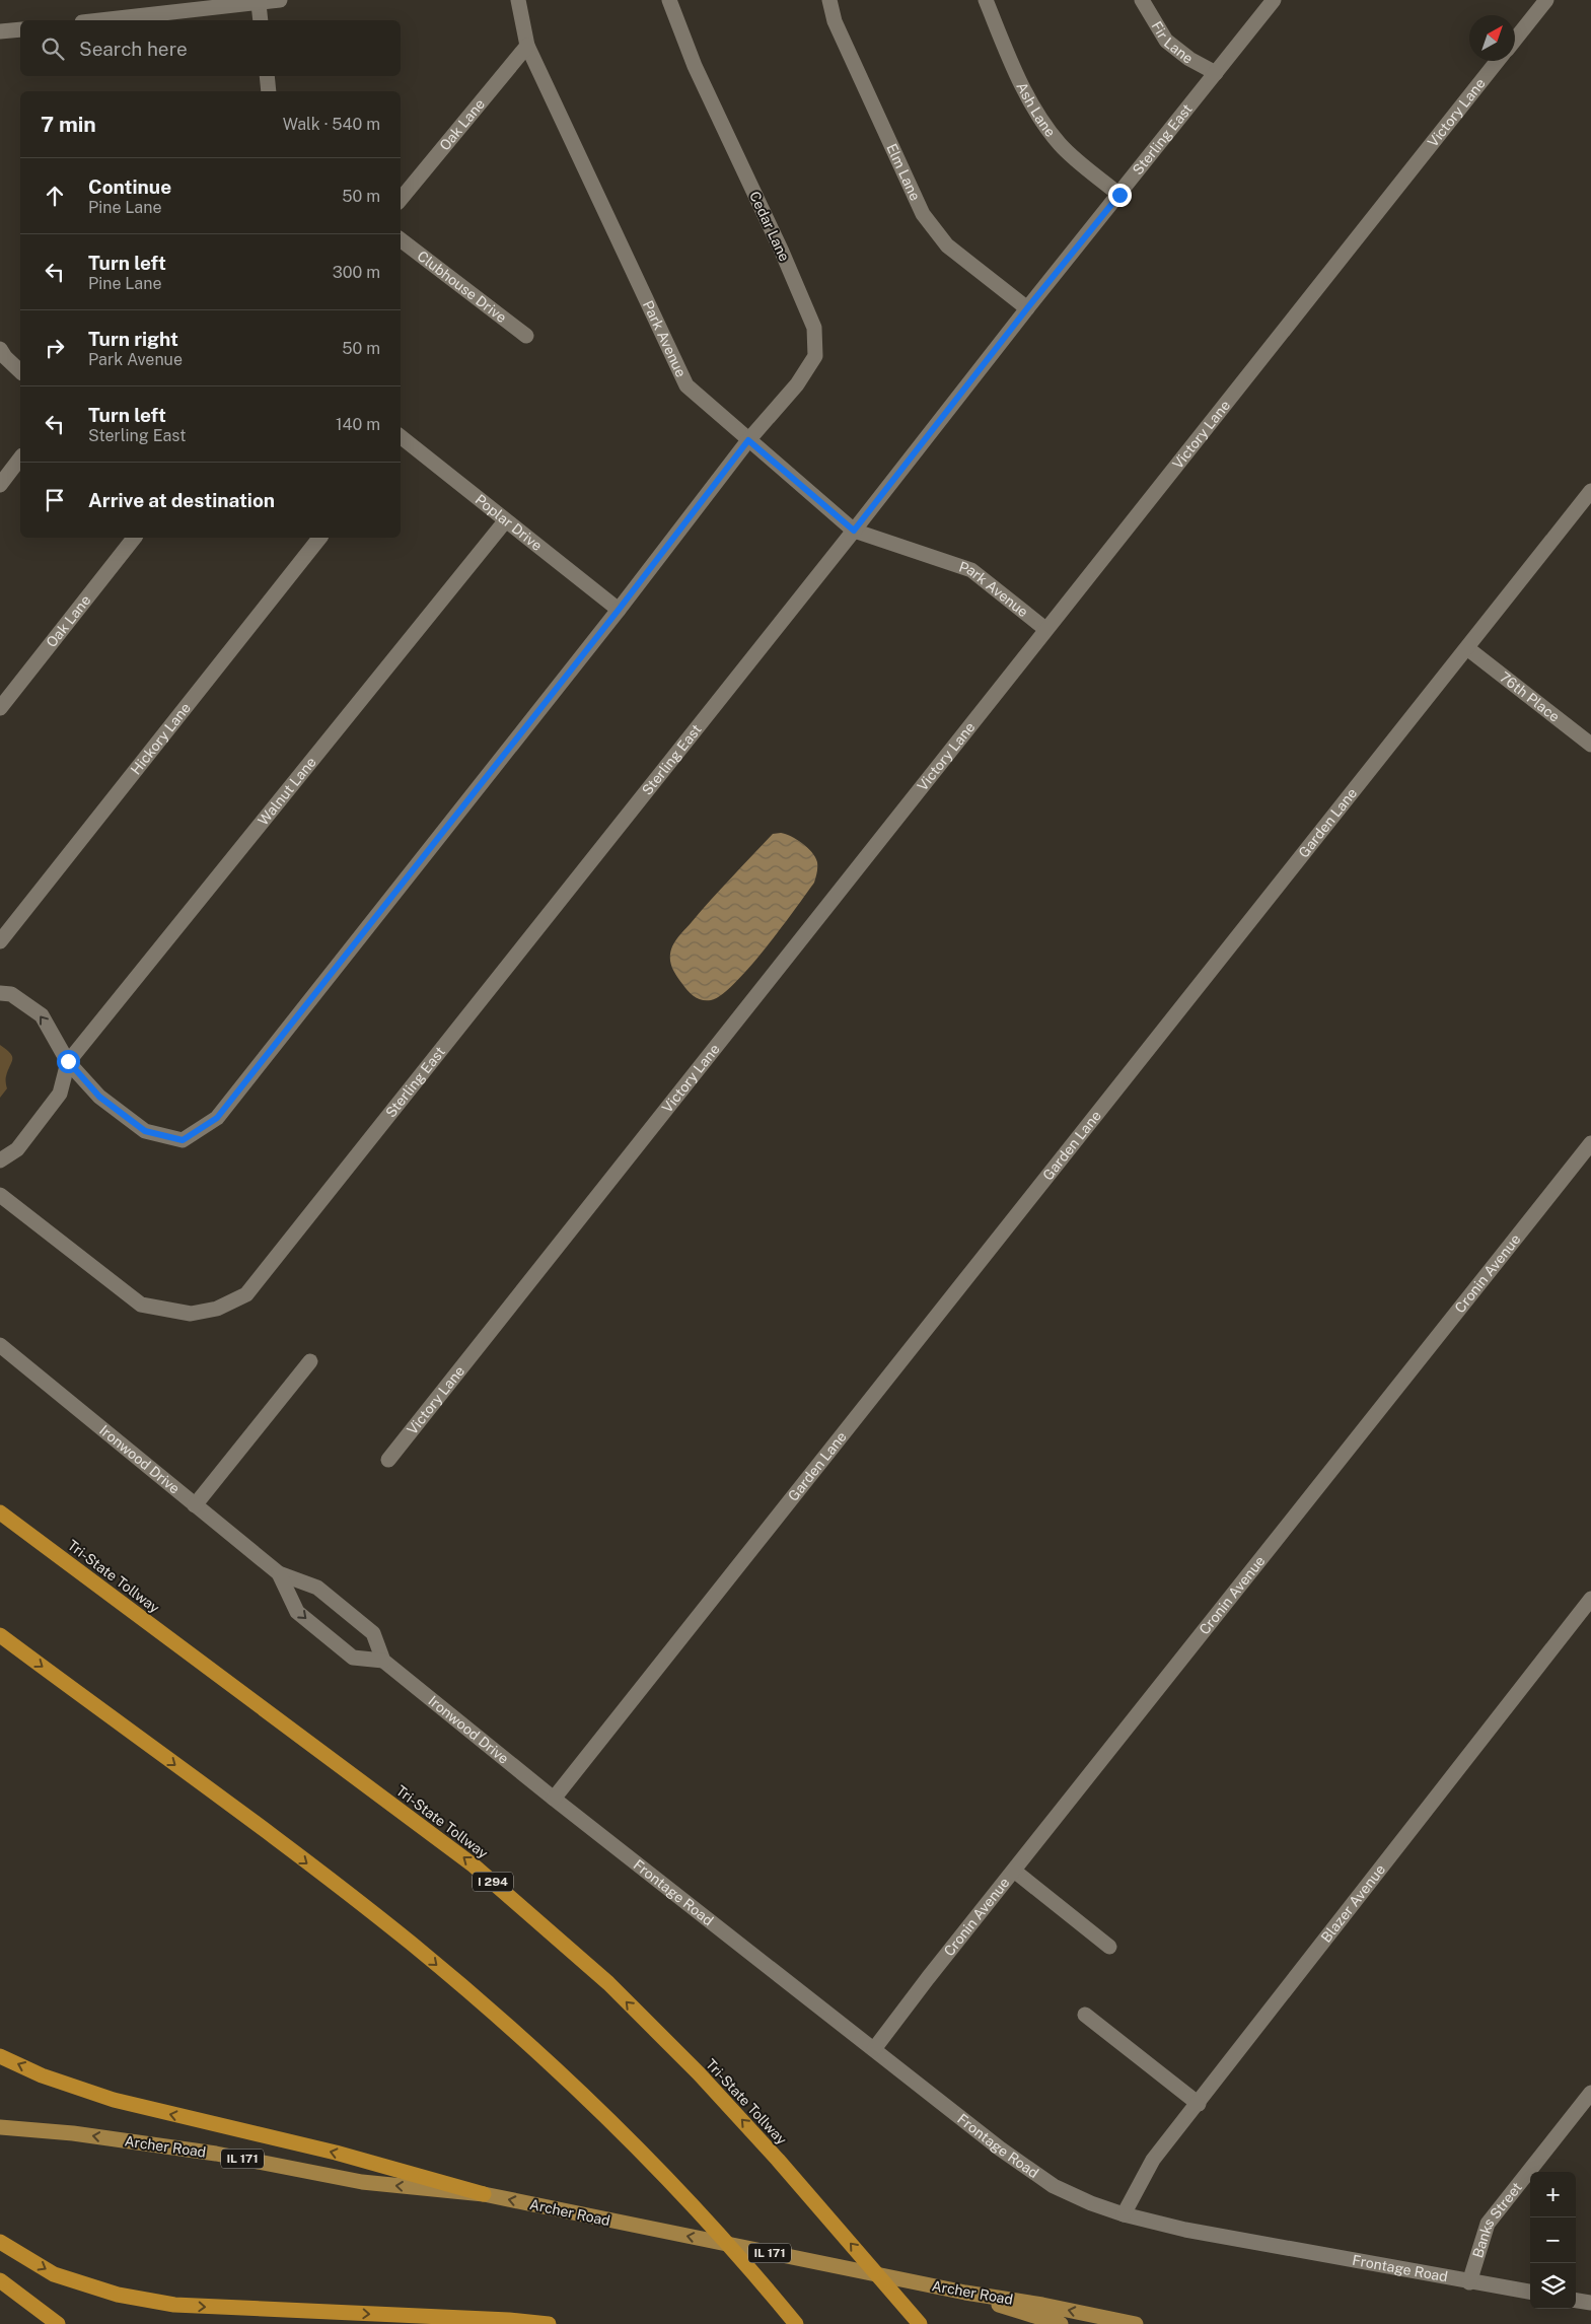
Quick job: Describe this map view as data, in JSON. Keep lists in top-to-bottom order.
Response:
{
  "streets": {
    "highway": ["Tri-State Tollway", "I 294"],
    "main road": ["Archer Road", "IL 171"],
    "street": [
      "Fir Lane",
      "Ash Lane",
      "Victory Lane",
      "Oak Lane",
      "Sterling East",
      "Elm Lane",
      "Cedar Lane",
      "Clubhouse Drive",
      "Park Avenue",
      "Poplar Drive",
      "76th Place",
      "Hickory Lane",
      "Walnut Lane",
      "Garden Lane",
      "Cronin Avenue",
      "Ironwood Drive",
      "Frontage Road",
      "Blazer Avenue",
      "Banks Street"
    ]
  },
  "crossings": [
    ["Fir Lane", "Sterling East"],
    ["Ash Lane", "Sterling East"],
    ["Victory Lane", "Park Avenue"],
    ["Oak Lane", "Park Avenue"],
    ["Sterling East", "Elm Lane"],
    ["Sterling East", "Park Avenue"],
    ["Cedar Lane", "Park Avenue"],
    ["Cedar Lane", "Poplar Drive"],
    ["Cedar Lane", "Walnut Lane"],
    ["Poplar Drive", "Walnut Lane"],
    ["76th Place", "Garden Lane"],
    ["Garden Lane", "Ironwood Drive"],
    ["Garden Lane", "Frontage Road"],
    ["Cronin Avenue", "Frontage Road"],
    ["Ironwood Drive", "Frontage Road"],
    ["Frontage Road", "Blazer Avenue"],
    ["Frontage Road", "Banks Street"]
  ],
  "one_way": ["Archer Road"],
  "north": "top right",
  "page": {
    "search": "Search here",
    "heading": ["7 min", "Walk · 540 m"],
    "list": [
      ["Continue", "Pine Lane", "50 m"],
      ["Turn left", "Pine Lane", "300 m"],
      ["Turn right", "Park Avenue", "50 m"],
      ["Turn left", "Sterling East", "140 m"],
      "Arrive at destination"
    ],
    "map_buttons": ["+", "−"]
  }
}
